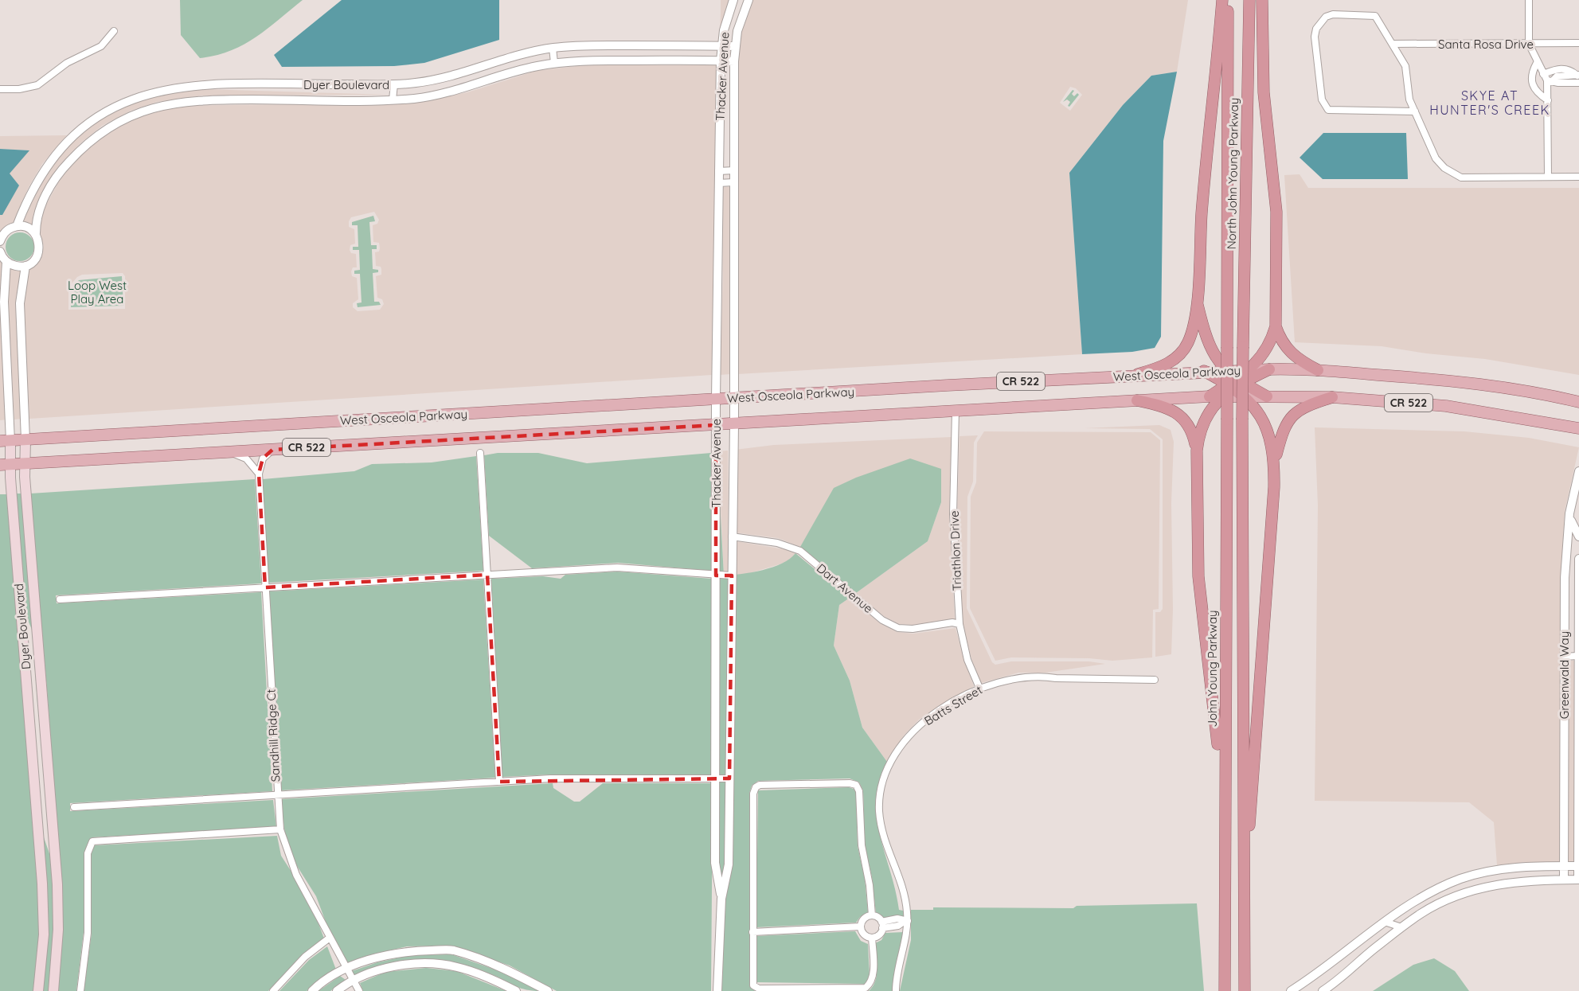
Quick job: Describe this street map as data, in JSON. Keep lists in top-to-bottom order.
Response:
{
  "streets": {
    "highway": ["North John Young Parkway", "John Young Parkway"],
    "main road": ["Dyer Boulevard", "West Osceola Parkway", "CR 522"],
    "street": [
      "Santa Rosa Drive",
      "Thacker Avenue",
      "Triathlon Drive",
      "Dart Avenue",
      "Greenwald Way",
      "Batts Street",
      "Sandhill Ridge Ct"
    ]
  },
  "crossings": [
    ["Thacker Avenue", "Dyer Boulevard"],
    ["Thacker Avenue", "West Osceola Parkway"],
    ["Thacker Avenue", "Dart Avenue"],
    ["Dyer Boulevard", "West Osceola Parkway"],
    ["North John Young Parkway", "John Young Parkway"],
    ["West Osceola Parkway", "Triathlon Drive"],
    ["Triathlon Drive", "Dart Avenue"],
    ["Triathlon Drive", "Batts Street"]
  ],
  "districts": ["SKYE AT HUNTER'S CREEK"],
  "parks": ["Loop West Play Area"]
}
